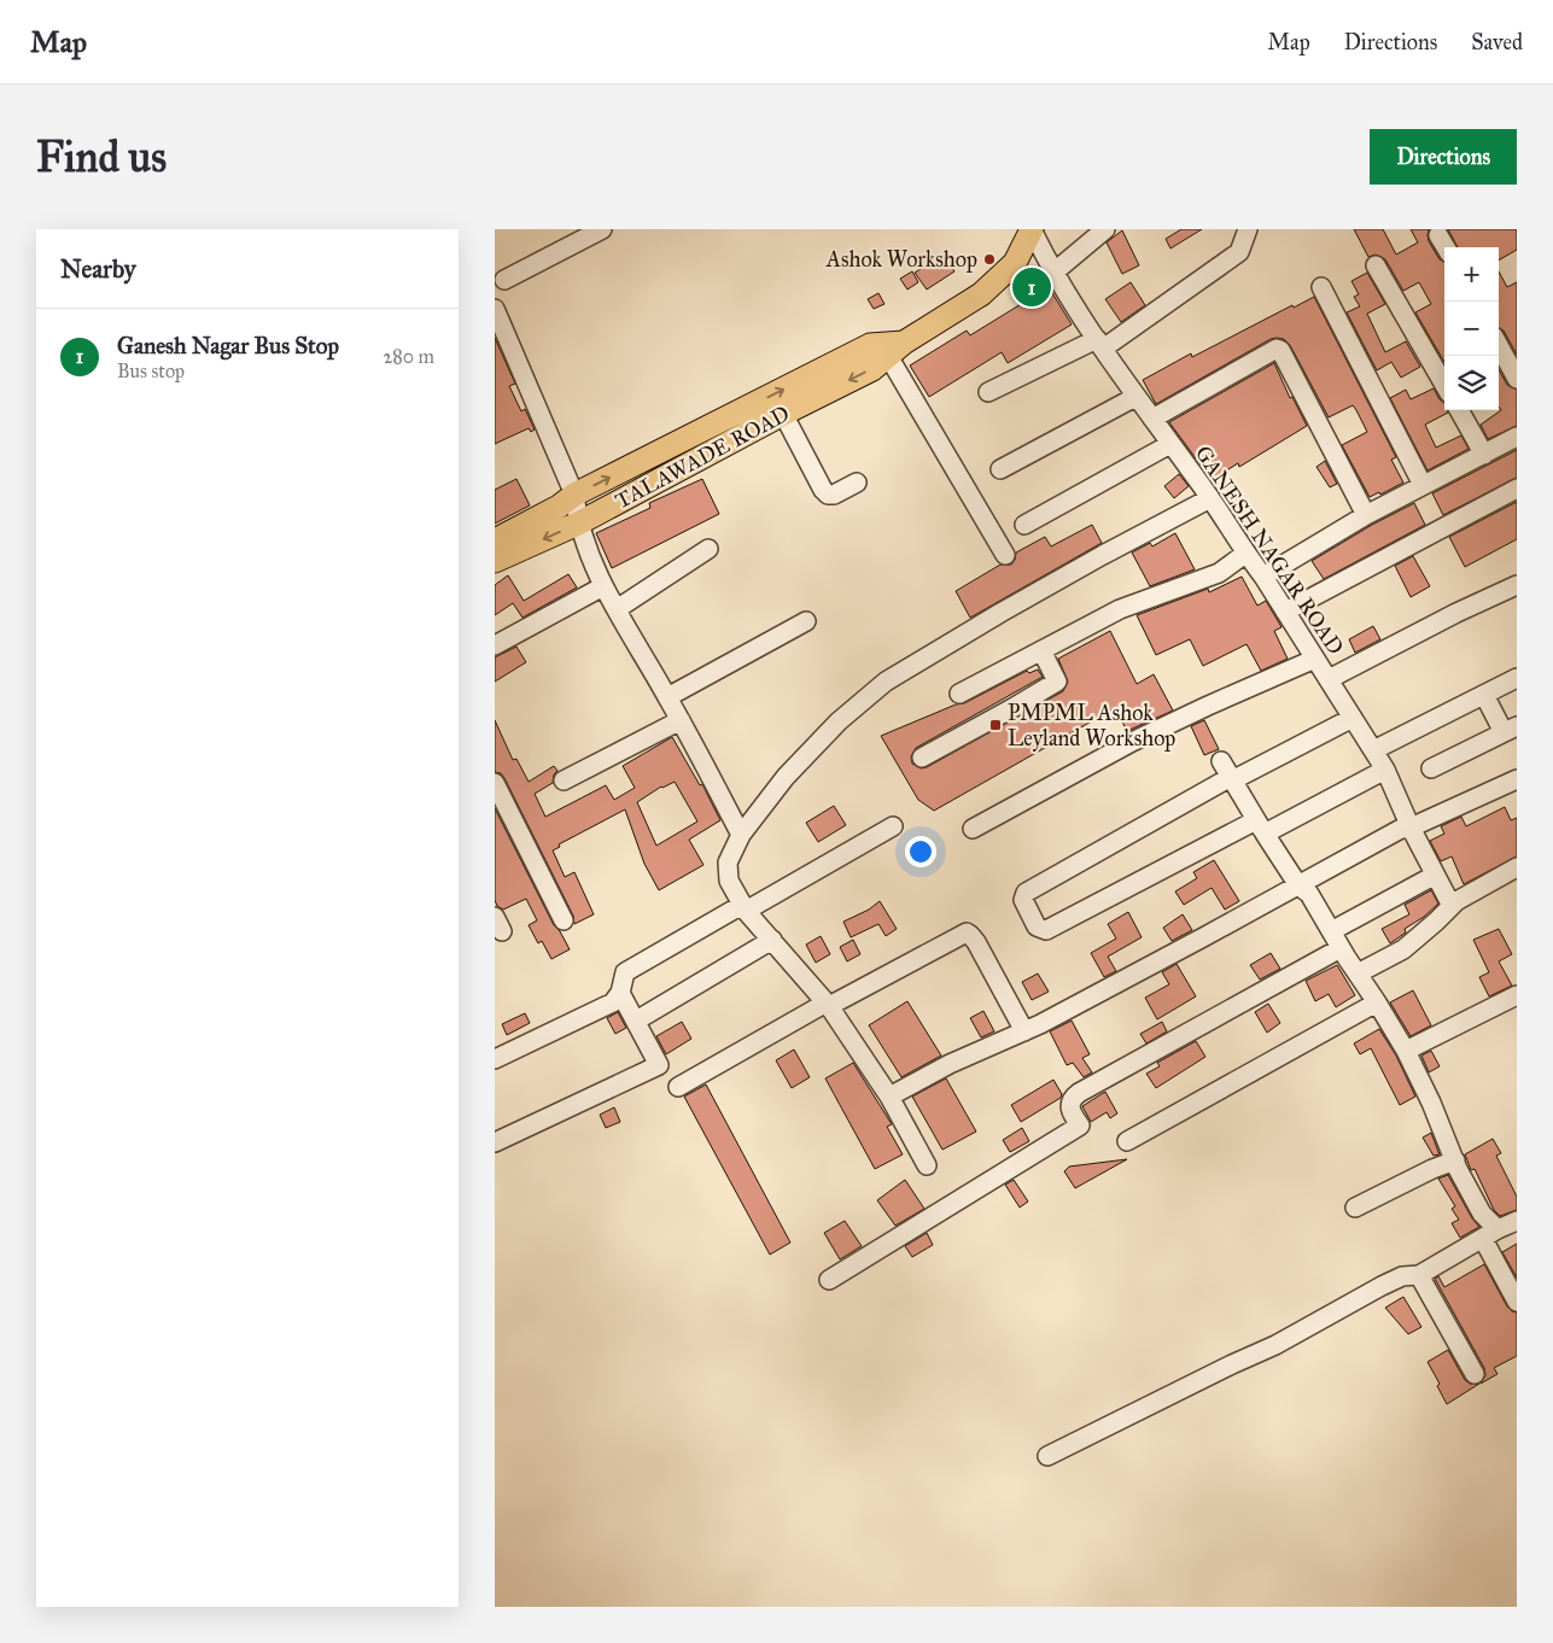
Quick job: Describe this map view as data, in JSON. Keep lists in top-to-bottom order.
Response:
{
  "streets": {
    "main road": ["TALAWADE ROAD"],
    "street": ["GANESH NAGAR ROAD"]
  },
  "crossings": [
    ["TALAWADE ROAD", "GANESH NAGAR ROAD"]
  ],
  "places": {
    "other": ["Ashok Workshop"],
    "transit": ["PMPML Ashok Leyland Workshop"]
  },
  "page": {
    "header": "Map",
    "nav": ["Map", "Directions", "Saved"],
    "buttons": "Directions",
    "title": "Find us",
    "heading": "Nearby",
    "map_buttons": ["+", "−"],
    "pins": "1",
    "list": [
      {
        "mark": "1",
        "name": "Ganesh Nagar Bus Stop",
        "note": "Bus stop",
        "value": "280 m"
      }
    ]
  }
}
